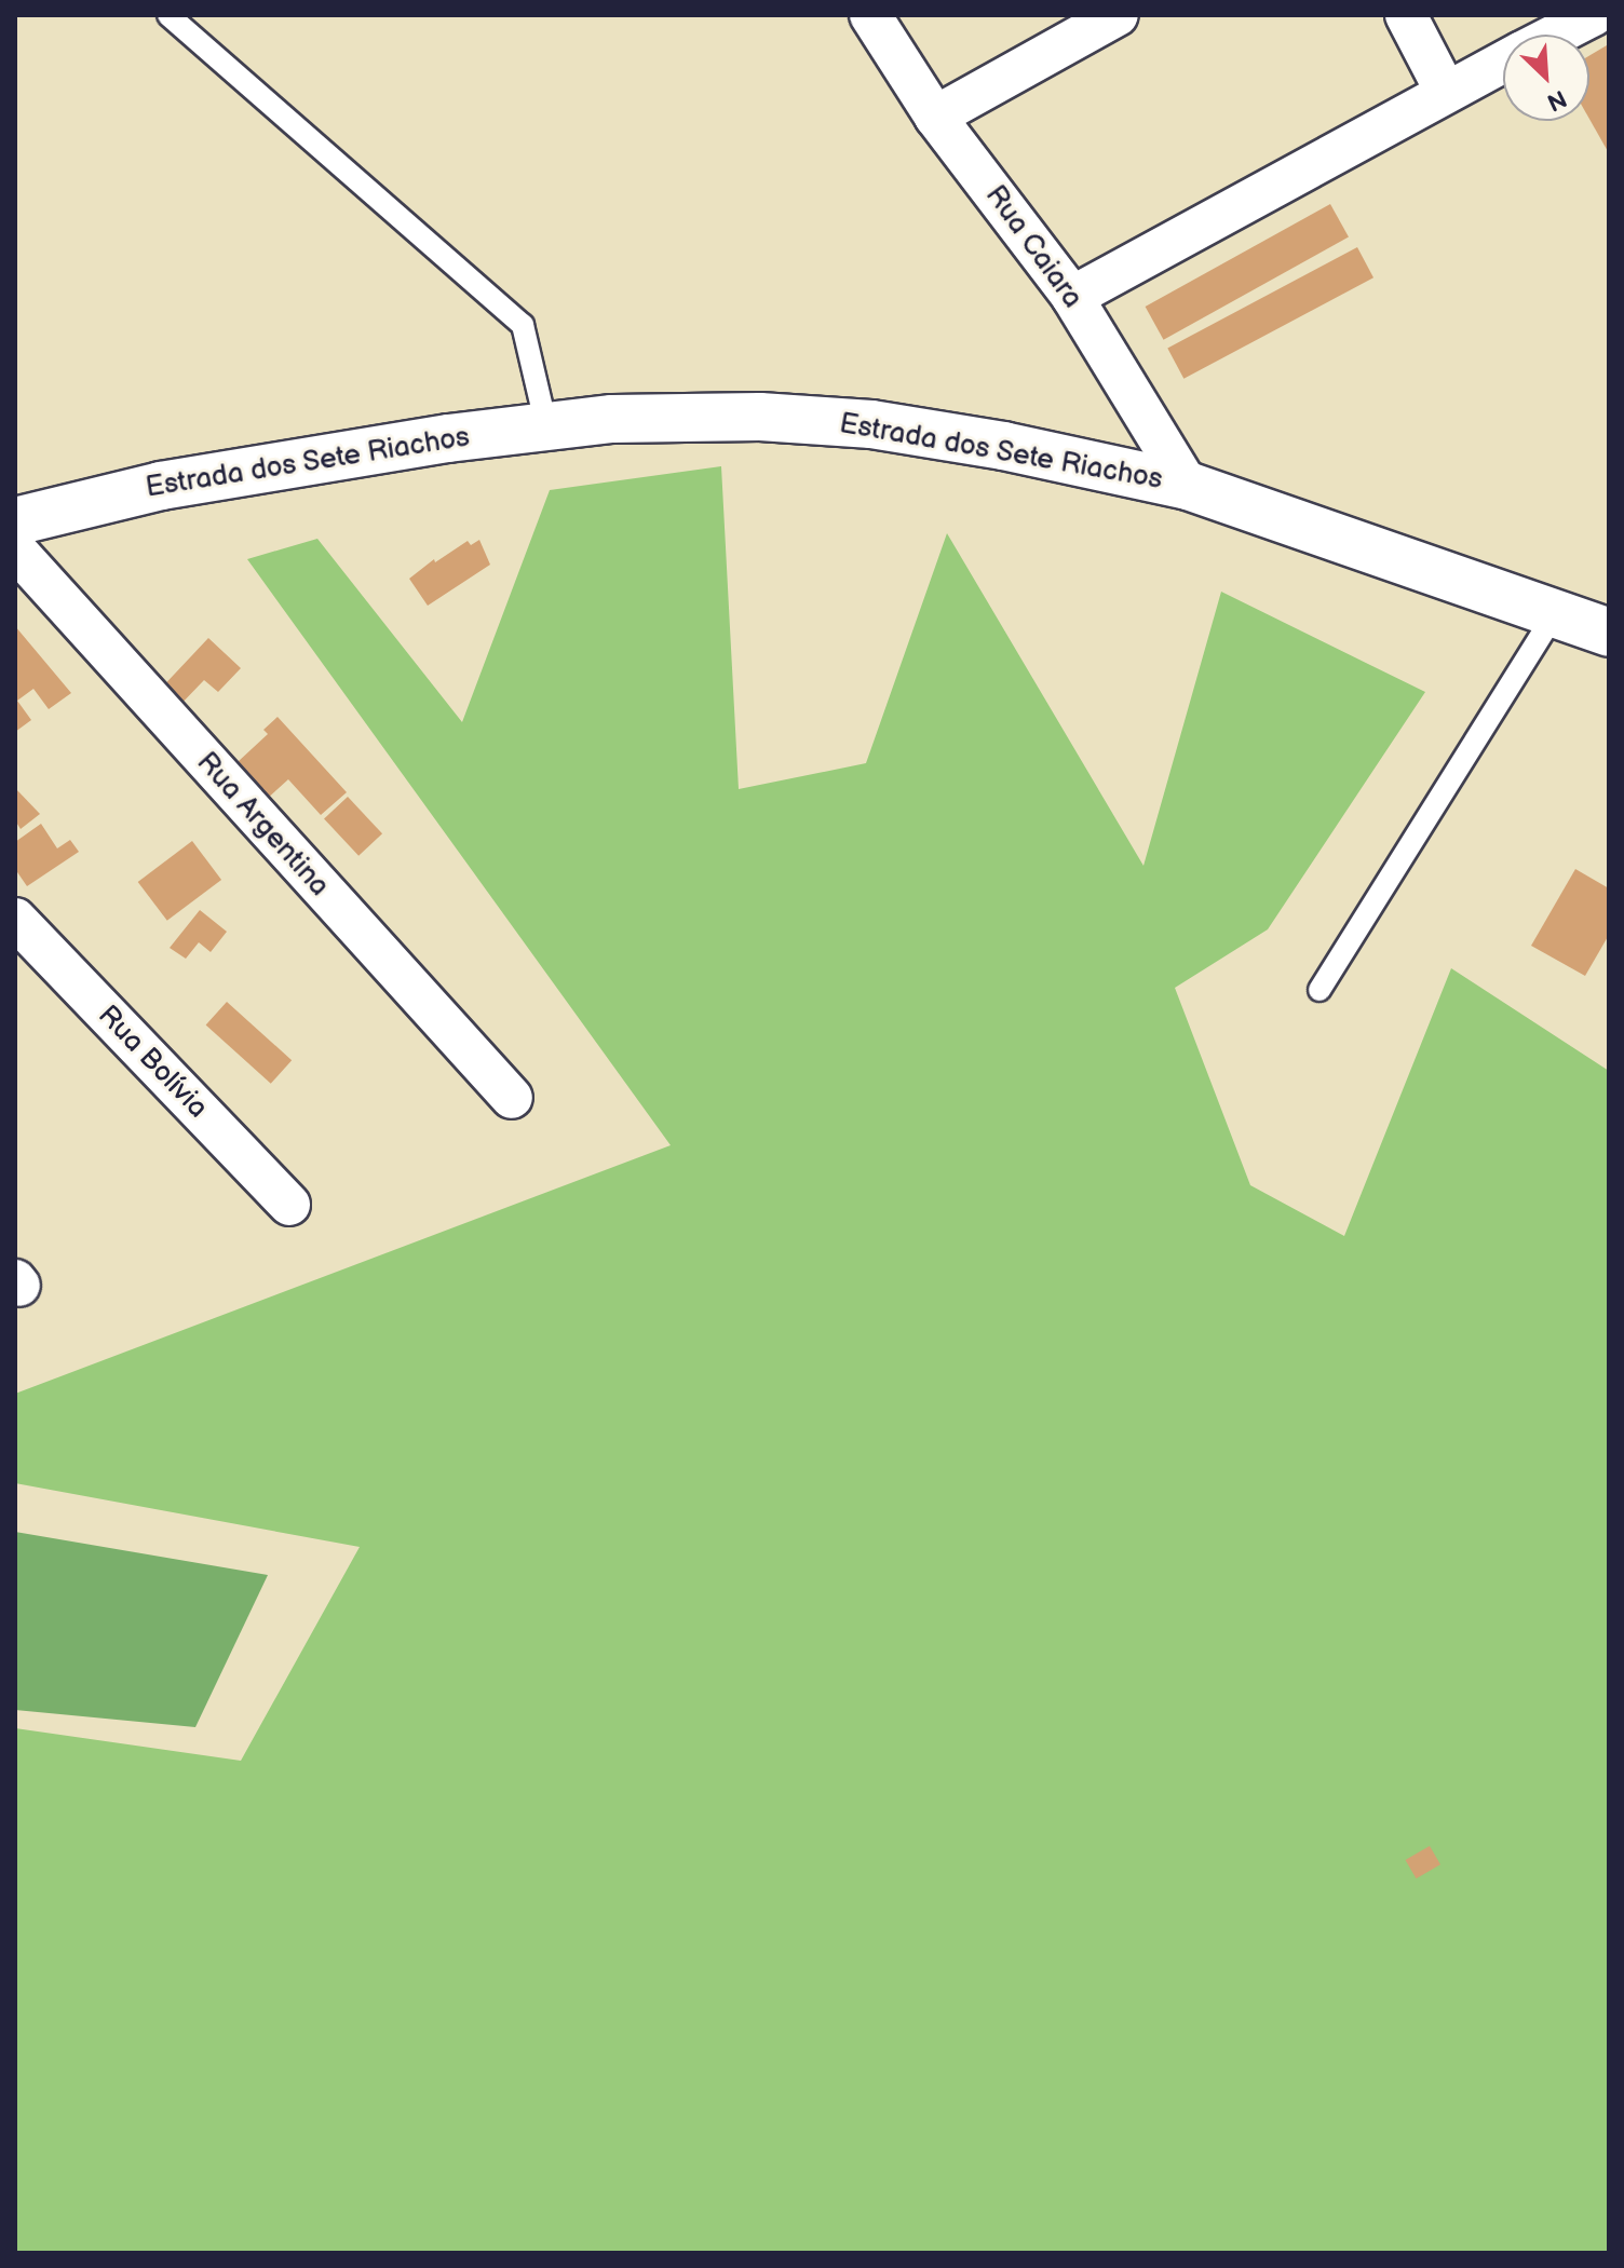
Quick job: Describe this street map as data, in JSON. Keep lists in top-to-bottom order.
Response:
{
  "streets": {
    "street": [
      "Rua Caiara",
      "Estrada dos Sete Riachos",
      "Rua Argentina",
      "Rua Bolívia"
    ]
  },
  "crossings": [
    ["Rua Caiara", "Estrada dos Sete Riachos"]
  ],
  "north": "bottom right"
}
